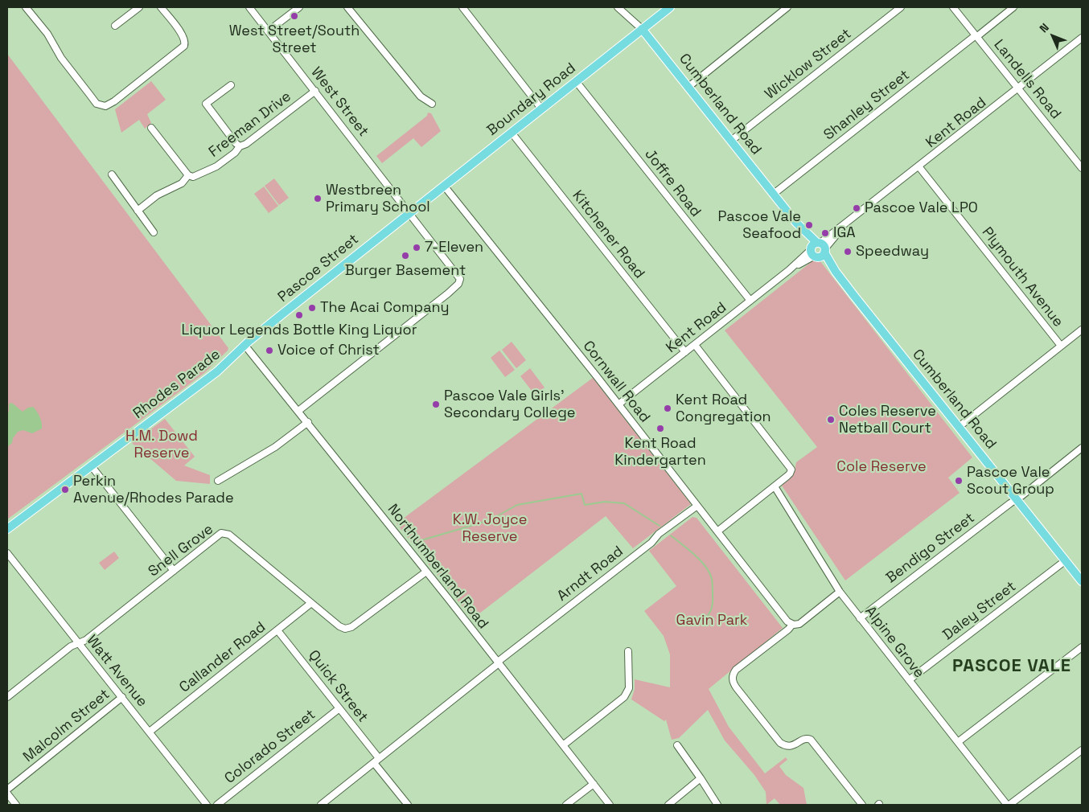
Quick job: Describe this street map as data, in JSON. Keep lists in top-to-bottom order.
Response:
{
  "streets": {
    "main road": [
      "Boundary Road",
      "Cumberland Road",
      "Pascoe Street",
      "Rhodes Parade"
    ],
    "street": [
      "Wicklow Street",
      "Landells Road",
      "West Street",
      "Shanley Street",
      "Kent Road",
      "Freeman Drive",
      "Joffre Road",
      "Kitchener Road",
      "Plymouth Avenue",
      "Cornwall Road",
      "Bendigo Street",
      "Snell Grove",
      "Northumberland Road",
      "Arndt Road",
      "Daley Street",
      "Alpine Grove",
      "Callander Road",
      "Watt Avenue",
      "Quick Street",
      "Malcolm Street",
      "Colorado Street"
    ]
  },
  "crossings": [
    ["Wicklow Street", "Cumberland Road"],
    ["Landells Road", "Shanley Street"],
    ["Landells Road", "Kent Road"],
    ["Boundary Road", "West Street"],
    ["Boundary Road", "Cumberland Road"],
    ["Boundary Road", "Joffre Road"],
    ["Boundary Road", "Kitchener Road"],
    ["Boundary Road", "Pascoe Street"],
    ["Boundary Road", "Cornwall Road"],
    ["West Street", "Freeman Drive"],
    ["West Street", "Pascoe Street"],
    ["West Street", "Northumberland Road"],
    ["Cumberland Road", "Shanley Street"],
    ["Cumberland Road", "Kent Road"],
    ["Cumberland Road", "Bendigo Street"],
    ["Cumberland Road", "Daley Street"],
    ["Kent Road", "Joffre Road"],
    ["Kent Road", "Kitchener Road"],
    ["Kent Road", "Plymouth Avenue"],
    ["Kent Road", "Cornwall Road"],
    ["Pascoe Street", "Rhodes Parade"],
    ["Pascoe Street", "Northumberland Road"],
    ["Cornwall Road", "Arndt Road"],
    ["Rhodes Parade", "Northumberland Road"],
    ["Bendigo Street", "Alpine Grove"],
    ["Snell Grove", "Northumberland Road"],
    ["Snell Grove", "Callander Road"],
    ["Snell Grove", "Watt Avenue"],
    ["Northumberland Road", "Arndt Road"],
    ["Arndt Road", "Quick Street"],
    ["Daley Street", "Alpine Grove"],
    ["Callander Road", "Watt Avenue"],
    ["Callander Road", "Quick Street"],
    ["Watt Avenue", "Malcolm Street"],
    ["Quick Street", "Colorado Street"]
  ],
  "districts": ["PASCOE VALE"],
  "parks": [
    "H.M. Dowd Reserve",
    "Cole Reserve",
    "K.W. Joyce Reserve",
    "Gavin Park"
  ],
  "places": [
    "West Street/South Street",
    "Westbreen Primary School",
    "Pascoe Vale LPO",
    "Pascoe Vale Seafood",
    "IGA",
    "7-Eleven",
    "Speedway",
    "Burger Basement",
    "The Acai Company",
    "Liquor Legends Bottle King Liquor",
    "Voice of Christ",
    "Pascoe Vale Girls' Secondary College",
    "Kent Road Congregation",
    "Coles Reserve Netball Court",
    "Kent Road Kindergarten",
    "Pascoe Vale Scout Group",
    "Perkin Avenue/Rhodes Parade"
  ],
  "north": "top left"
}
